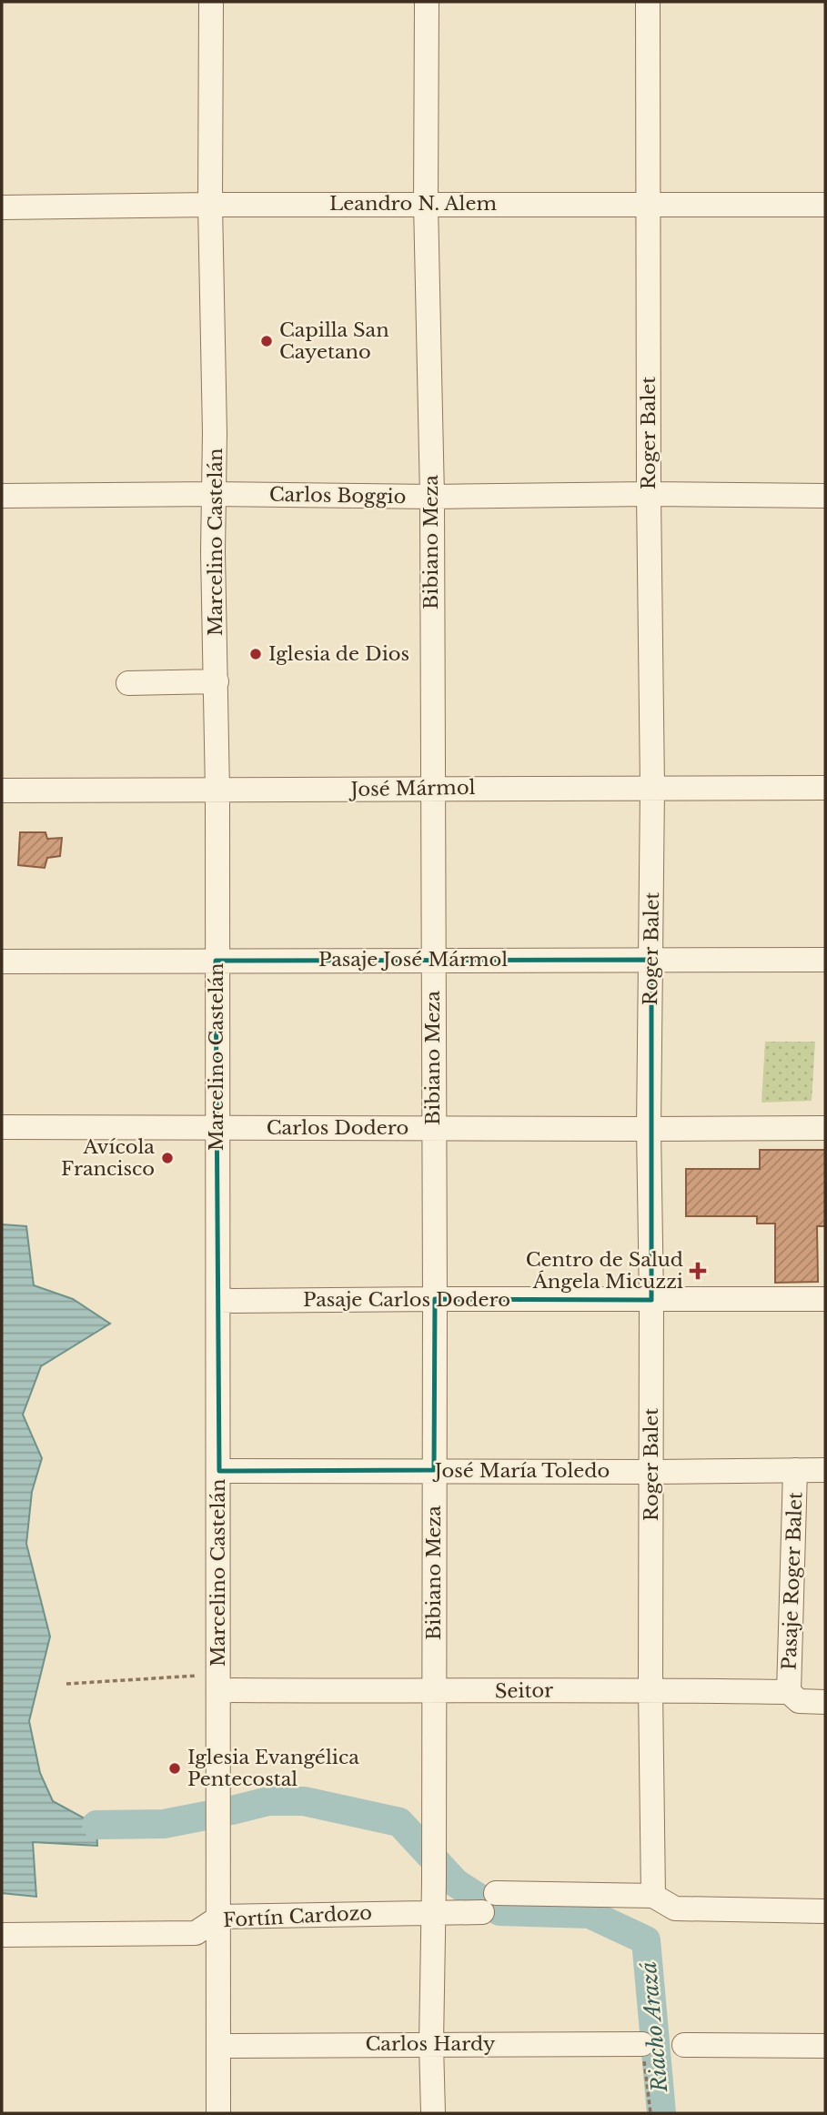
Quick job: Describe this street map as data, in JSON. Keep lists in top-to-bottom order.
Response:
{
  "streets": {
    "street": [
      "Leandro N. Alem",
      "Roger Balet",
      "Carlos Boggio",
      "Marcelino Castelán",
      "Bibiano Meza",
      "José Mármol",
      "Pasaje José Mármol",
      "Carlos Dodero",
      "Pasaje Carlos Dodero",
      "José María Toledo",
      "Pasaje Roger Balet",
      "Seitor",
      "Fortín Cardozo",
      "Carlos Hardy"
    ]
  },
  "crossings": [
    ["Leandro N. Alem", "Roger Balet"],
    ["Leandro N. Alem", "Marcelino Castelán"],
    ["Leandro N. Alem", "Bibiano Meza"],
    ["Roger Balet", "Carlos Boggio"],
    ["Roger Balet", "José Mármol"],
    ["Roger Balet", "Pasaje José Mármol"],
    ["Roger Balet", "Carlos Dodero"],
    ["Roger Balet", "Pasaje Carlos Dodero"],
    ["Roger Balet", "José María Toledo"],
    ["Roger Balet", "Seitor"],
    ["Roger Balet", "Fortín Cardozo"],
    ["Carlos Boggio", "Marcelino Castelán"],
    ["Carlos Boggio", "Bibiano Meza"],
    ["Marcelino Castelán", "José Mármol"],
    ["Marcelino Castelán", "Pasaje José Mármol"],
    ["Marcelino Castelán", "Carlos Dodero"],
    ["Marcelino Castelán", "Pasaje Carlos Dodero"],
    ["Marcelino Castelán", "José María Toledo"],
    ["Marcelino Castelán", "Seitor"],
    ["Marcelino Castelán", "Fortín Cardozo"],
    ["Marcelino Castelán", "Carlos Hardy"],
    ["Bibiano Meza", "José Mármol"],
    ["Bibiano Meza", "Pasaje José Mármol"],
    ["Bibiano Meza", "Carlos Dodero"],
    ["Bibiano Meza", "Pasaje Carlos Dodero"],
    ["Bibiano Meza", "José María Toledo"],
    ["Bibiano Meza", "Seitor"],
    ["Bibiano Meza", "Fortín Cardozo"],
    ["Bibiano Meza", "Carlos Hardy"],
    ["José María Toledo", "Pasaje Roger Balet"],
    ["Pasaje Roger Balet", "Seitor"]
  ],
  "water": ["Riacho Arazá"],
  "places": {
    "other": [
      "Capilla San Cayetano",
      "Iglesia de Dios",
      "Avícola Francisco",
      "Iglesia Evangélica Pentecostal"
    ],
    "health": ["Centro de Salud Ángela Micuzzi"]
  }
}
